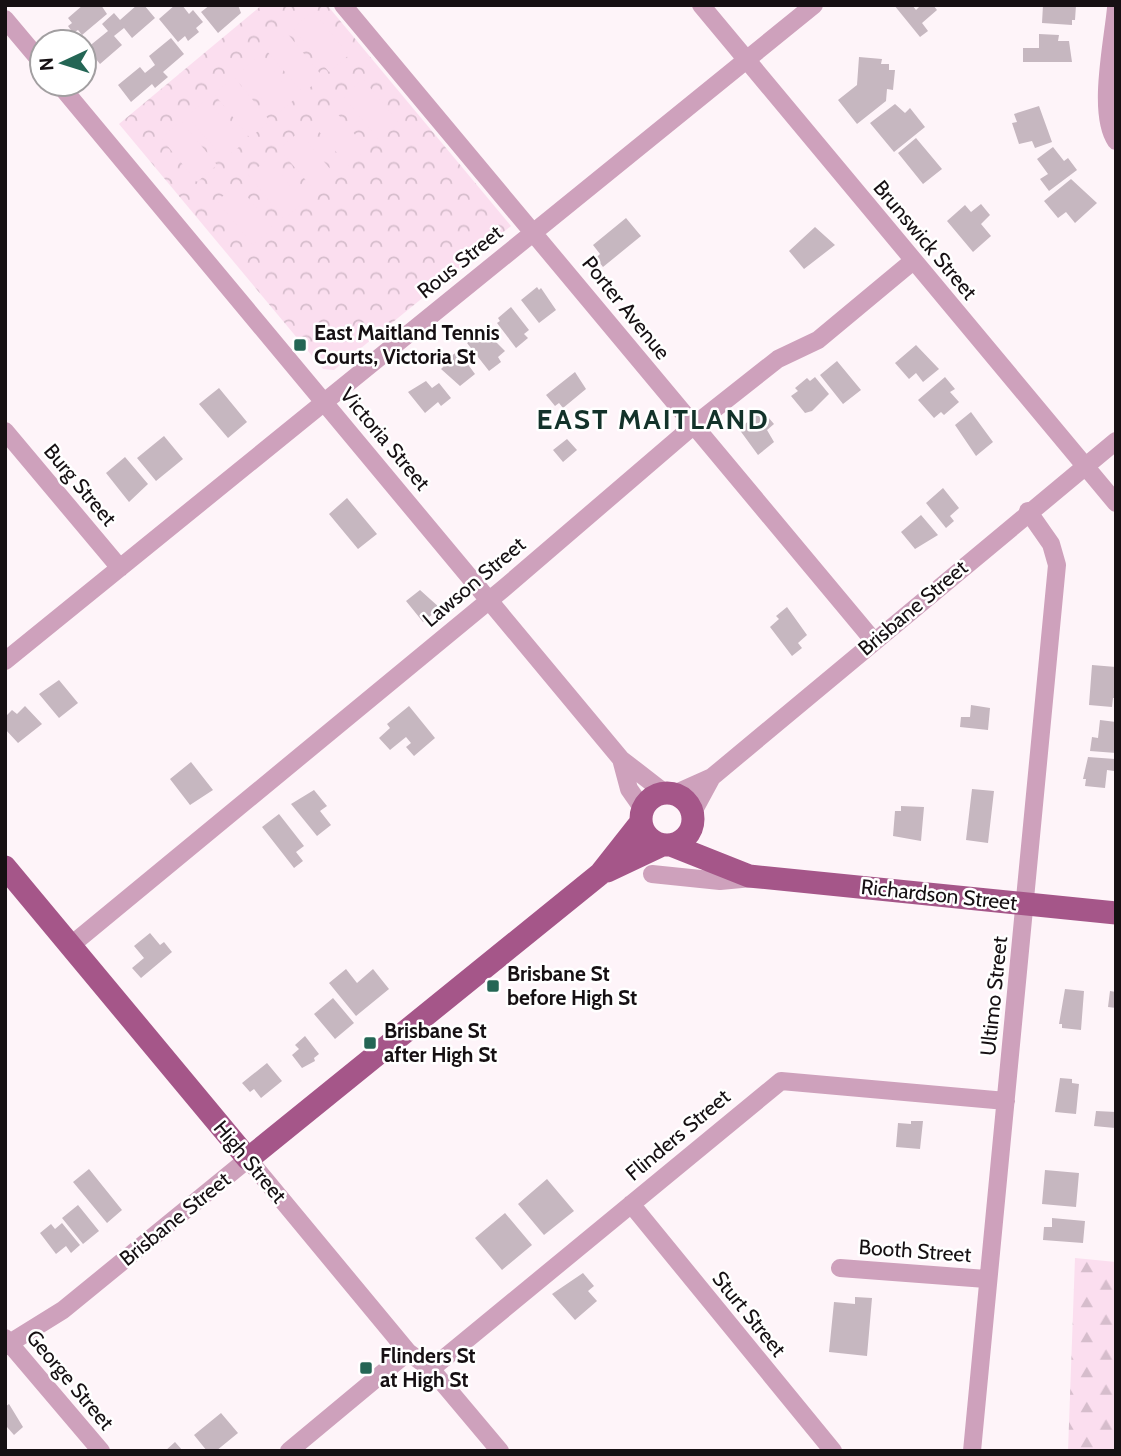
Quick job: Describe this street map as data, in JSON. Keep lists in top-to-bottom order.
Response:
{
  "streets": {
    "main road": ["Brisbane Street", "Richardson Street", "High Street"],
    "street": [
      "Brunswick Street",
      "Rous Street",
      "Porter Avenue",
      "Victoria Street",
      "Burg Street",
      "Lawson Street",
      "Ultimo Street",
      "Flinders Street",
      "Booth Street",
      "Sturt Street",
      "George Street"
    ]
  },
  "crossings": [
    ["Brunswick Street", "Rous Street"],
    ["Brunswick Street", "Lawson Street"],
    ["Brunswick Street", "Brisbane Street"],
    ["Rous Street", "Porter Avenue"],
    ["Rous Street", "Victoria Street"],
    ["Rous Street", "Burg Street"],
    ["Porter Avenue", "Lawson Street"],
    ["Porter Avenue", "Brisbane Street"],
    ["Victoria Street", "Lawson Street"],
    ["Victoria Street", "Brisbane Street"],
    ["Victoria Street", "Richardson Street"],
    ["Lawson Street", "High Street"],
    ["Brisbane Street", "Richardson Street"],
    ["Brisbane Street", "Ultimo Street"],
    ["Brisbane Street", "High Street"],
    ["Brisbane Street", "George Street"],
    ["Richardson Street", "Ultimo Street"],
    ["Ultimo Street", "Flinders Street"],
    ["Ultimo Street", "Booth Street"],
    ["Flinders Street", "High Street"],
    ["Flinders Street", "Sturt Street"]
  ],
  "districts": ["EAST MAITLAND"],
  "places": {
    "transit": [
      "East Maitland Tennis Courts, Victoria St",
      "Brisbane St before High St",
      "Brisbane St after High St",
      "Flinders St at High St"
    ]
  },
  "north": "left"
}
